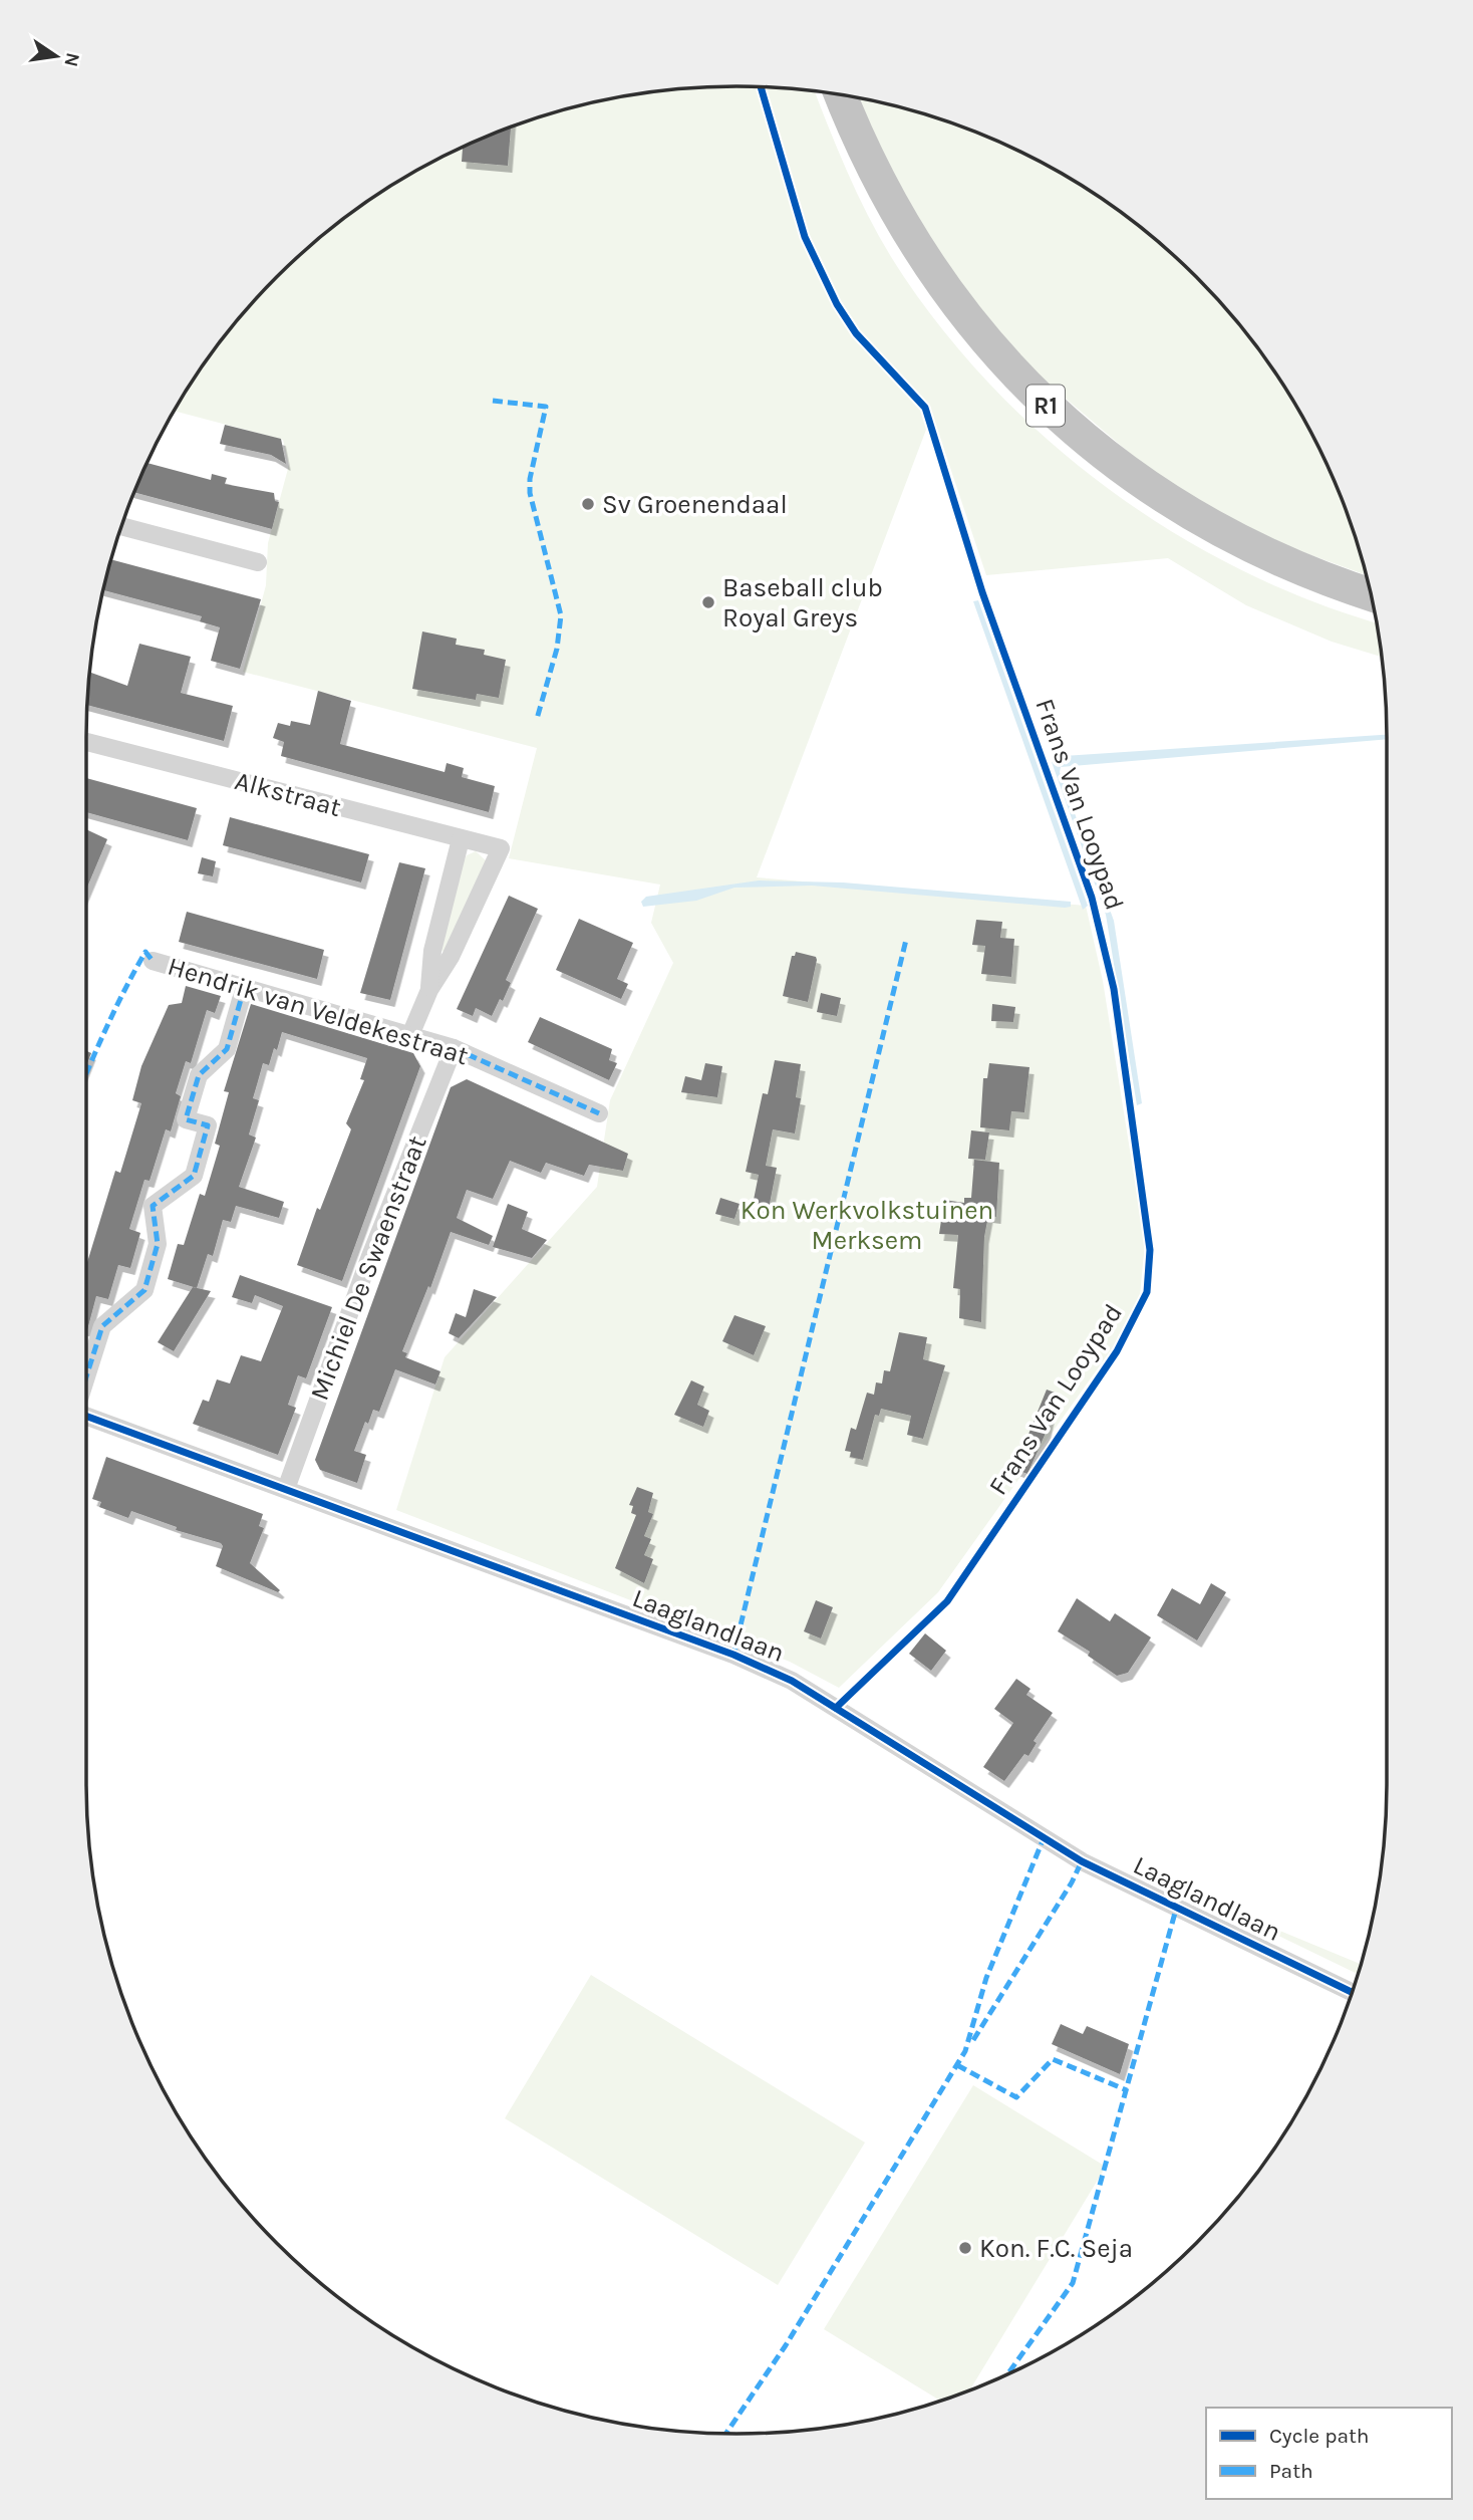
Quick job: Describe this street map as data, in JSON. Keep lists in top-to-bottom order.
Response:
{
  "streets": {
    "highway": ["R1"],
    "street": [
      "Alkstraat",
      "Hendrik van Veldekestraat",
      "Michiel De Swaenstraat",
      "Laaglandlaan"
    ],
    "cycle path": ["Frans Van Looypad"]
  },
  "crossings": [
    ["Hendrik van Veldekestraat", "Michiel De Swaenstraat"],
    ["Michiel De Swaenstraat", "Laaglandlaan"]
  ],
  "parks": ["Kon Werkvolkstuinen Merksem"],
  "places": ["Sv Groenendaal", "Baseball club Royal Greys", "Kon. F.C. Seja"],
  "legend": ["Cycle path", "Path"],
  "north": "right"
}
